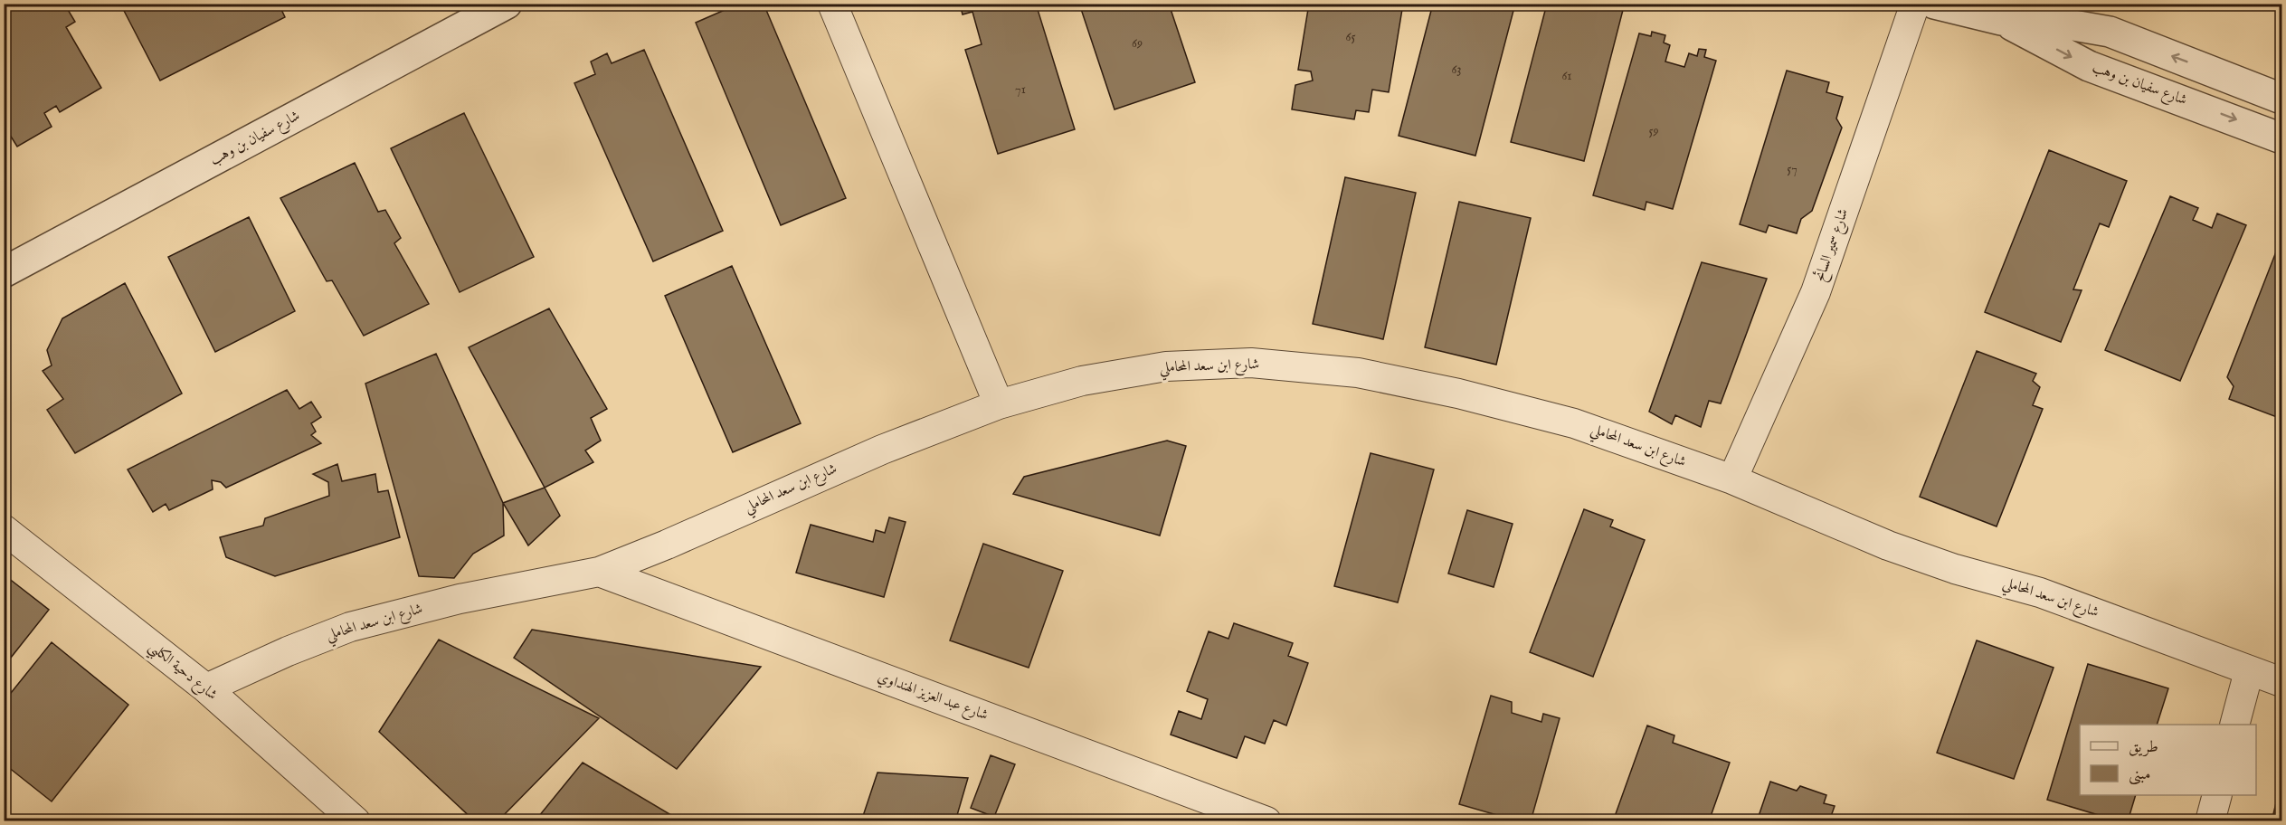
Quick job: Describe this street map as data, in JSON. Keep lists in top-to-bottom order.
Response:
{
  "streets": {
    "street": [
      "شارع سفيان بن وهب",
      "شارع سمير السائح",
      "شارع ابن سعد المحاملي",
      "شارع دحية الكلبي",
      "شارع عبد العزيز الهنداوي"
    ]
  },
  "crossings": [
    ["شارع سمير السائح", "شارع ابن سعد المحاملي"],
    ["شارع ابن سعد المحاملي", "شارع دحية الكلبي"],
    ["شارع ابن سعد المحاملي", "شارع عبد العزيز الهنداوي"]
  ],
  "house_numbers": [
    "65",
    "69",
    "63",
    "61",
    "71",
    "59",
    "57"
  ],
  "legend": ["طريق", "مبنى"]
}
